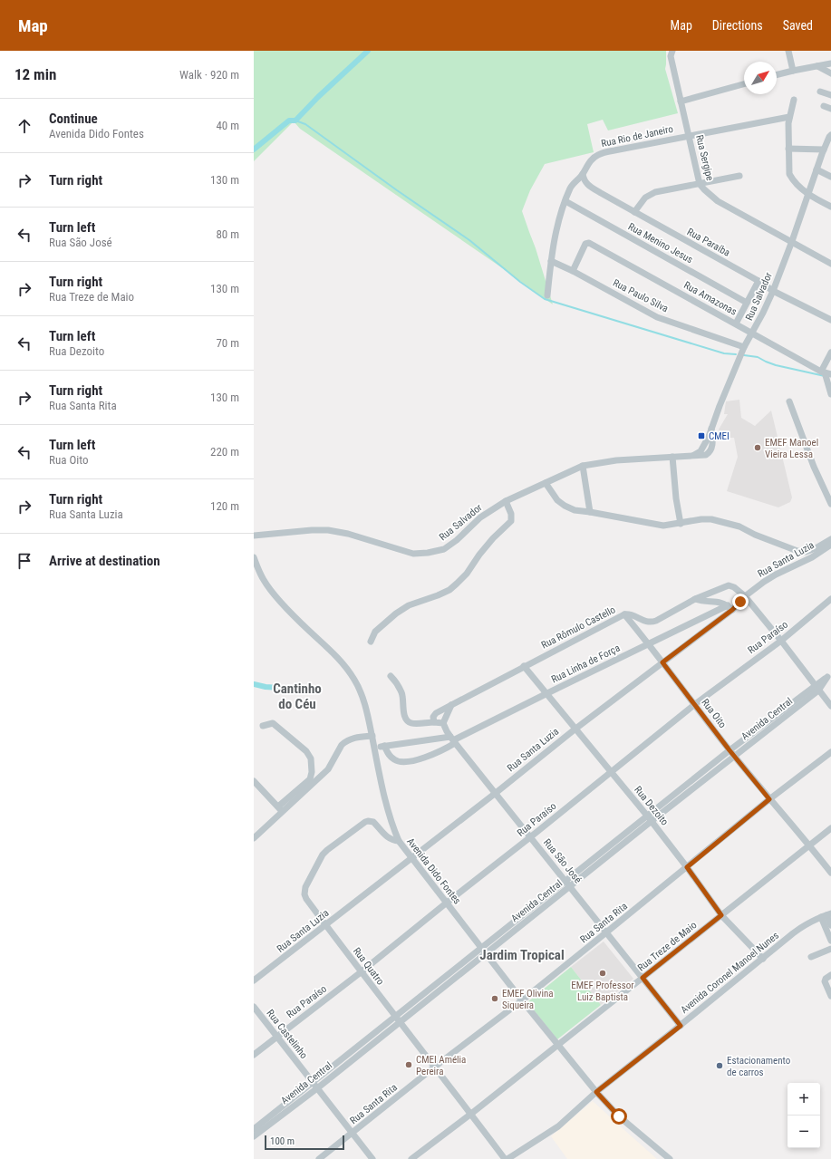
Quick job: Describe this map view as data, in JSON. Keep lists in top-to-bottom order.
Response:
{
  "streets": {
    "street": [
      "Rua Rio de Janeiro",
      "Rua Sergipe",
      "Rua Paraíba",
      "Rua Menino Jesus",
      "Rua Paulo Silva",
      "Rua Salvador",
      "Rua Amazonas",
      "Rua Santa Luzia",
      "Rua Rômulo Castello",
      "Rua Paraíso",
      "Rua Linha de Força",
      "Rua Oito",
      "Avenida Central",
      "Rua Dezoito",
      "Rua São José",
      "Avenida Dido Fontes",
      "Rua Santa Rita",
      "Rua Treze de Maio",
      "Rua Quatro",
      "Avenida Coronel Manoel Nunes",
      "Rua Castelinho"
    ]
  },
  "crossings": [
    ["Rua Rio de Janeiro", "Rua Sergipe"],
    ["Rua Rio de Janeiro", "Rua Paraíba"],
    ["Rua Rio de Janeiro", "Rua Menino Jesus"],
    ["Rua Rio de Janeiro", "Rua Paulo Silva"],
    ["Rua Sergipe", "Rua Salvador"],
    ["Rua Paraíba", "Rua Salvador"],
    ["Rua Paulo Silva", "Rua Salvador"],
    ["Rua Paulo Silva", "Rua Amazonas"],
    ["Rua Salvador", "Rua Amazonas"],
    ["Rua Santa Luzia", "Rua Rômulo Castello"],
    ["Rua Santa Luzia", "Rua Linha de Força"],
    ["Rua Santa Luzia", "Rua Oito"],
    ["Rua Santa Luzia", "Rua Dezoito"],
    ["Rua Santa Luzia", "Rua São José"],
    ["Rua Santa Luzia", "Avenida Dido Fontes"],
    ["Rua Santa Luzia", "Rua Quatro"],
    ["Rua Rômulo Castello", "Rua Oito"],
    ["Rua Rômulo Castello", "Rua Dezoito"],
    ["Rua Paraíso", "Rua Oito"],
    ["Rua Paraíso", "Rua Dezoito"],
    ["Rua Paraíso", "Rua São José"],
    ["Rua Paraíso", "Avenida Dido Fontes"],
    ["Rua Paraíso", "Rua Quatro"],
    ["Rua Paraíso", "Rua Castelinho"],
    ["Rua Linha de Força", "Rua Oito"],
    ["Rua Linha de Força", "Rua Dezoito"],
    ["Rua Linha de Força", "Rua São José"],
    ["Rua Linha de Força", "Avenida Dido Fontes"],
    ["Rua Oito", "Avenida Central"],
    ["Rua Oito", "Rua Santa Rita"],
    ["Rua Oito", "Rua Treze de Maio"],
    ["Avenida Central", "Rua Dezoito"],
    ["Avenida Central", "Rua São José"],
    ["Avenida Central", "Avenida Dido Fontes"],
    ["Avenida Central", "Rua Quatro"],
    ["Avenida Central", "Rua Castelinho"],
    ["Rua Dezoito", "Rua Santa Rita"],
    ["Rua Dezoito", "Rua Treze de Maio"],
    ["Rua Dezoito", "Avenida Coronel Manoel Nunes"],
    ["Rua São José", "Rua Santa Rita"],
    ["Rua São José", "Rua Treze de Maio"],
    ["Rua São José", "Avenida Coronel Manoel Nunes"],
    ["Avenida Dido Fontes", "Rua Santa Rita"],
    ["Avenida Dido Fontes", "Rua Treze de Maio"],
    ["Avenida Dido Fontes", "Rua Quatro"],
    ["Avenida Dido Fontes", "Avenida Coronel Manoel Nunes"],
    ["Rua Santa Rita", "Rua Quatro"],
    ["Rua Santa Rita", "Rua Castelinho"],
    ["Rua Treze de Maio", "Rua Quatro"],
    ["Rua Quatro", "Avenida Coronel Manoel Nunes"]
  ],
  "districts": ["Cantinho do Céu", "Jardim Tropical"],
  "places": {
    "transit": ["CMEI"],
    "other": [
      "EMEF Manoel Vieira Lessa",
      "EMEF Professor Luiz Baptista",
      "EMEF Olivina Siqueira",
      "CMEI Amélia Pereira",
      "Estacionamento de carros"
    ]
  },
  "scale_bar": "100 m",
  "north": "top right",
  "page": {
    "header": "Map",
    "nav": ["Map", "Directions", "Saved"],
    "heading": ["12 min", "Walk · 920 m"],
    "list": [
      ["Continue", "Avenida Dido Fontes", "40 m"],
      ["Turn right", "130 m"],
      ["Turn left", "Rua São José", "80 m"],
      ["Turn right", "Rua Treze de Maio", "130 m"],
      ["Turn left", "Rua Dezoito", "70 m"],
      ["Turn right", "Rua Santa Rita", "130 m"],
      ["Turn left", "Rua Oito", "220 m"],
      ["Turn right", "Rua Santa Luzia", "120 m"],
      "Arrive at destination"
    ],
    "map_buttons": ["+", "−"],
    "scale": "100 m"
  }
}
